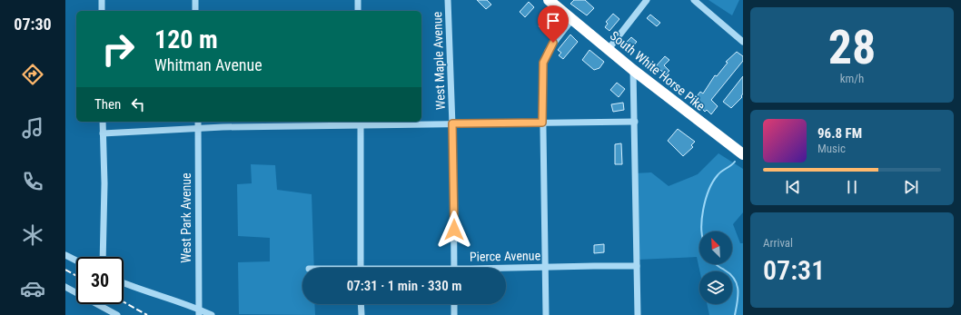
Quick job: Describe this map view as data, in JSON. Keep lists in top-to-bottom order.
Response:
{
  "streets": {
    "highway": ["South White Horse Pike"],
    "street": ["West Maple Avenue", "West Park Avenue", "Pierce Avenue"]
  },
  "north": "top left",
  "page": {
    "tabs": "07:30",
    "tile": [
      ["28", "km/h"],
      ["Arrival", "07:31"]
    ],
    "turn": ["120 m", "Whitman Avenue"],
    "then": "Then",
    "song": ["96.8 FM", "Music"],
    "limit": "30",
    "trip": "07:31 · 1 min · 330 m"
  }
}
